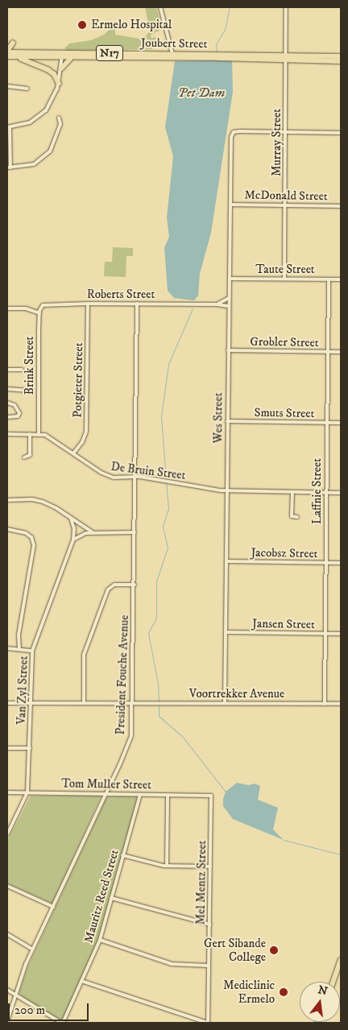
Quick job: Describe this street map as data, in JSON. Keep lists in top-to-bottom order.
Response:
{
  "streets": {
    "highway": ["Joubert Street", "N17"],
    "street": [
      "Murray Street",
      "McDonald Street",
      "Taute Street",
      "Roberts Street",
      "Grobler Street",
      "Brink Street",
      "Potgieter Street",
      "Smuts Street",
      "Wes Street",
      "De Bruin Street",
      "Laffnie Street",
      "Jacobsz Street",
      "Jansen Street",
      "President Fouche Avenue",
      "Van Zyl Street",
      "Voortrekker Avenue",
      "Tom Muller Street",
      "Mel Mentz Street",
      "Mauritz Reed Street"
    ]
  },
  "crossings": [
    ["Joubert Street", "Murray Street"],
    ["Murray Street", "McDonald Street"],
    ["Murray Street", "Taute Street"],
    ["Murray Street", "Wes Street"],
    ["McDonald Street", "Wes Street"],
    ["Taute Street", "Wes Street"],
    ["Taute Street", "Laffnie Street"],
    ["Roberts Street", "Brink Street"],
    ["Roberts Street", "Potgieter Street"],
    ["Roberts Street", "Wes Street"],
    ["Roberts Street", "President Fouche Avenue"],
    ["Grobler Street", "Wes Street"],
    ["Grobler Street", "Laffnie Street"],
    ["Brink Street", "De Bruin Street"],
    ["Potgieter Street", "De Bruin Street"],
    ["Smuts Street", "Wes Street"],
    ["Smuts Street", "Laffnie Street"],
    ["Wes Street", "De Bruin Street"],
    ["Wes Street", "Jacobsz Street"],
    ["Wes Street", "Jansen Street"],
    ["Wes Street", "Voortrekker Avenue"],
    ["De Bruin Street", "Laffnie Street"],
    ["De Bruin Street", "President Fouche Avenue"],
    ["Laffnie Street", "Jacobsz Street"],
    ["Laffnie Street", "Jansen Street"],
    ["Laffnie Street", "Voortrekker Avenue"],
    ["President Fouche Avenue", "Voortrekker Avenue"],
    ["President Fouche Avenue", "Tom Muller Street"],
    ["Van Zyl Street", "Voortrekker Avenue"],
    ["Van Zyl Street", "Tom Muller Street"],
    ["Tom Muller Street", "Mel Mentz Street"],
    ["Tom Muller Street", "Mauritz Reed Street"]
  ],
  "water": ["Pet Dam"],
  "places": ["Ermelo Hospital", "Gert Sibande College", "Mediclinic Ermelo"],
  "scale_bar": "200 m",
  "north": "top"
}
